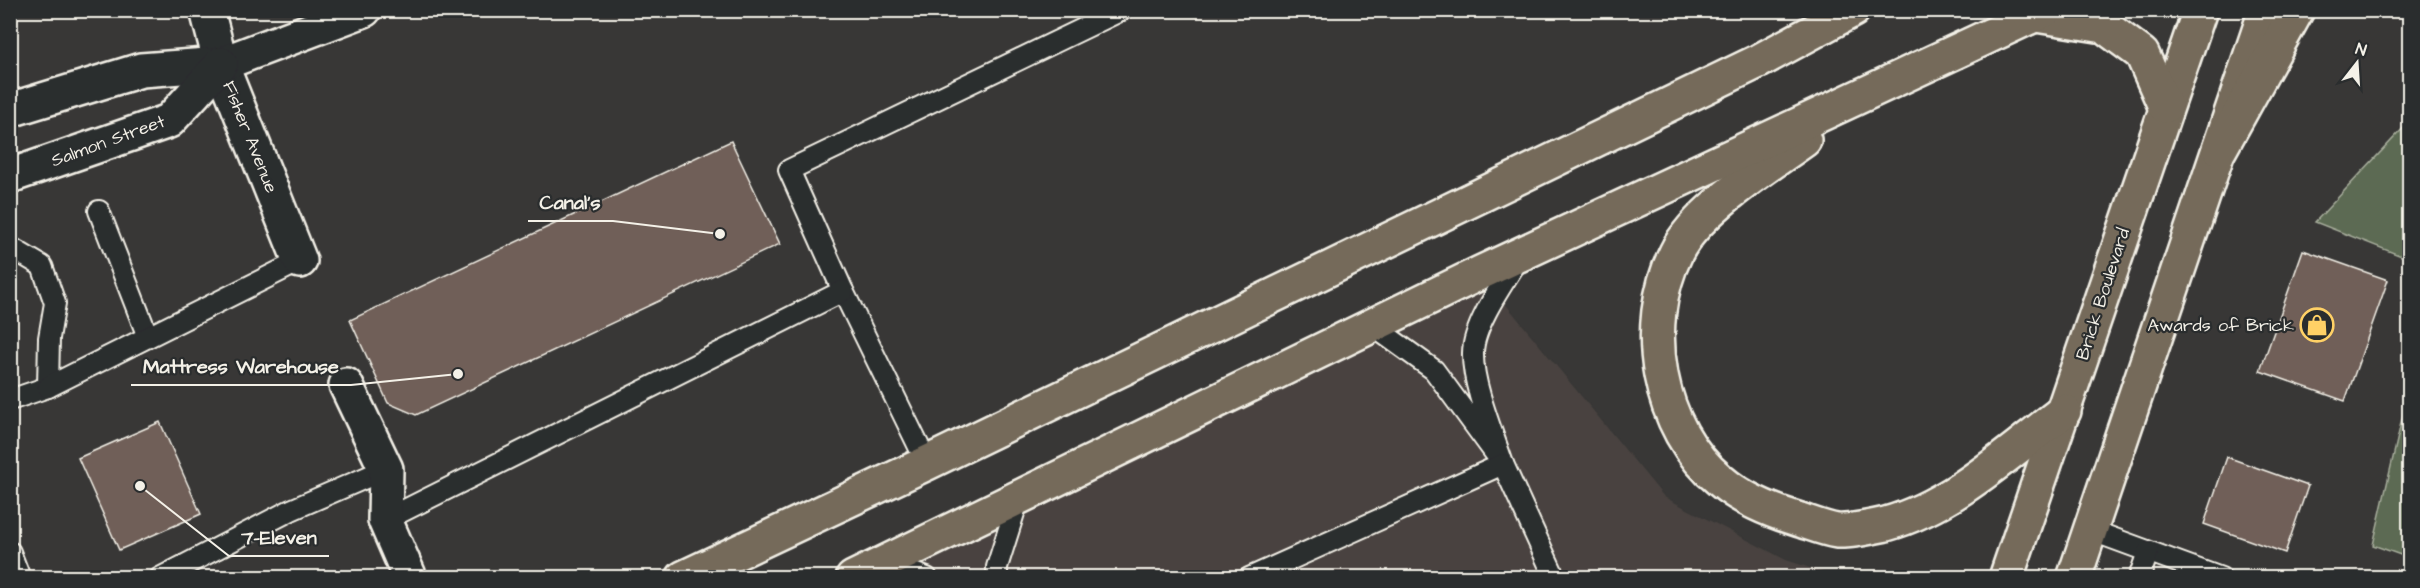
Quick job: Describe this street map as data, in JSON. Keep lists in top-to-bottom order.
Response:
{
  "streets": {
    "main road": ["Brick Boulevard"],
    "street": ["Fisher Avenue", "Salmon Street"]
  },
  "crossings": [
    ["Fisher Avenue", "Salmon Street"]
  ],
  "places": {
    "other": ["Canal's", "Mattress Warehouse", "7-Eleven"],
    "shop": ["Awards of Brick"]
  },
  "north": "top"
}
